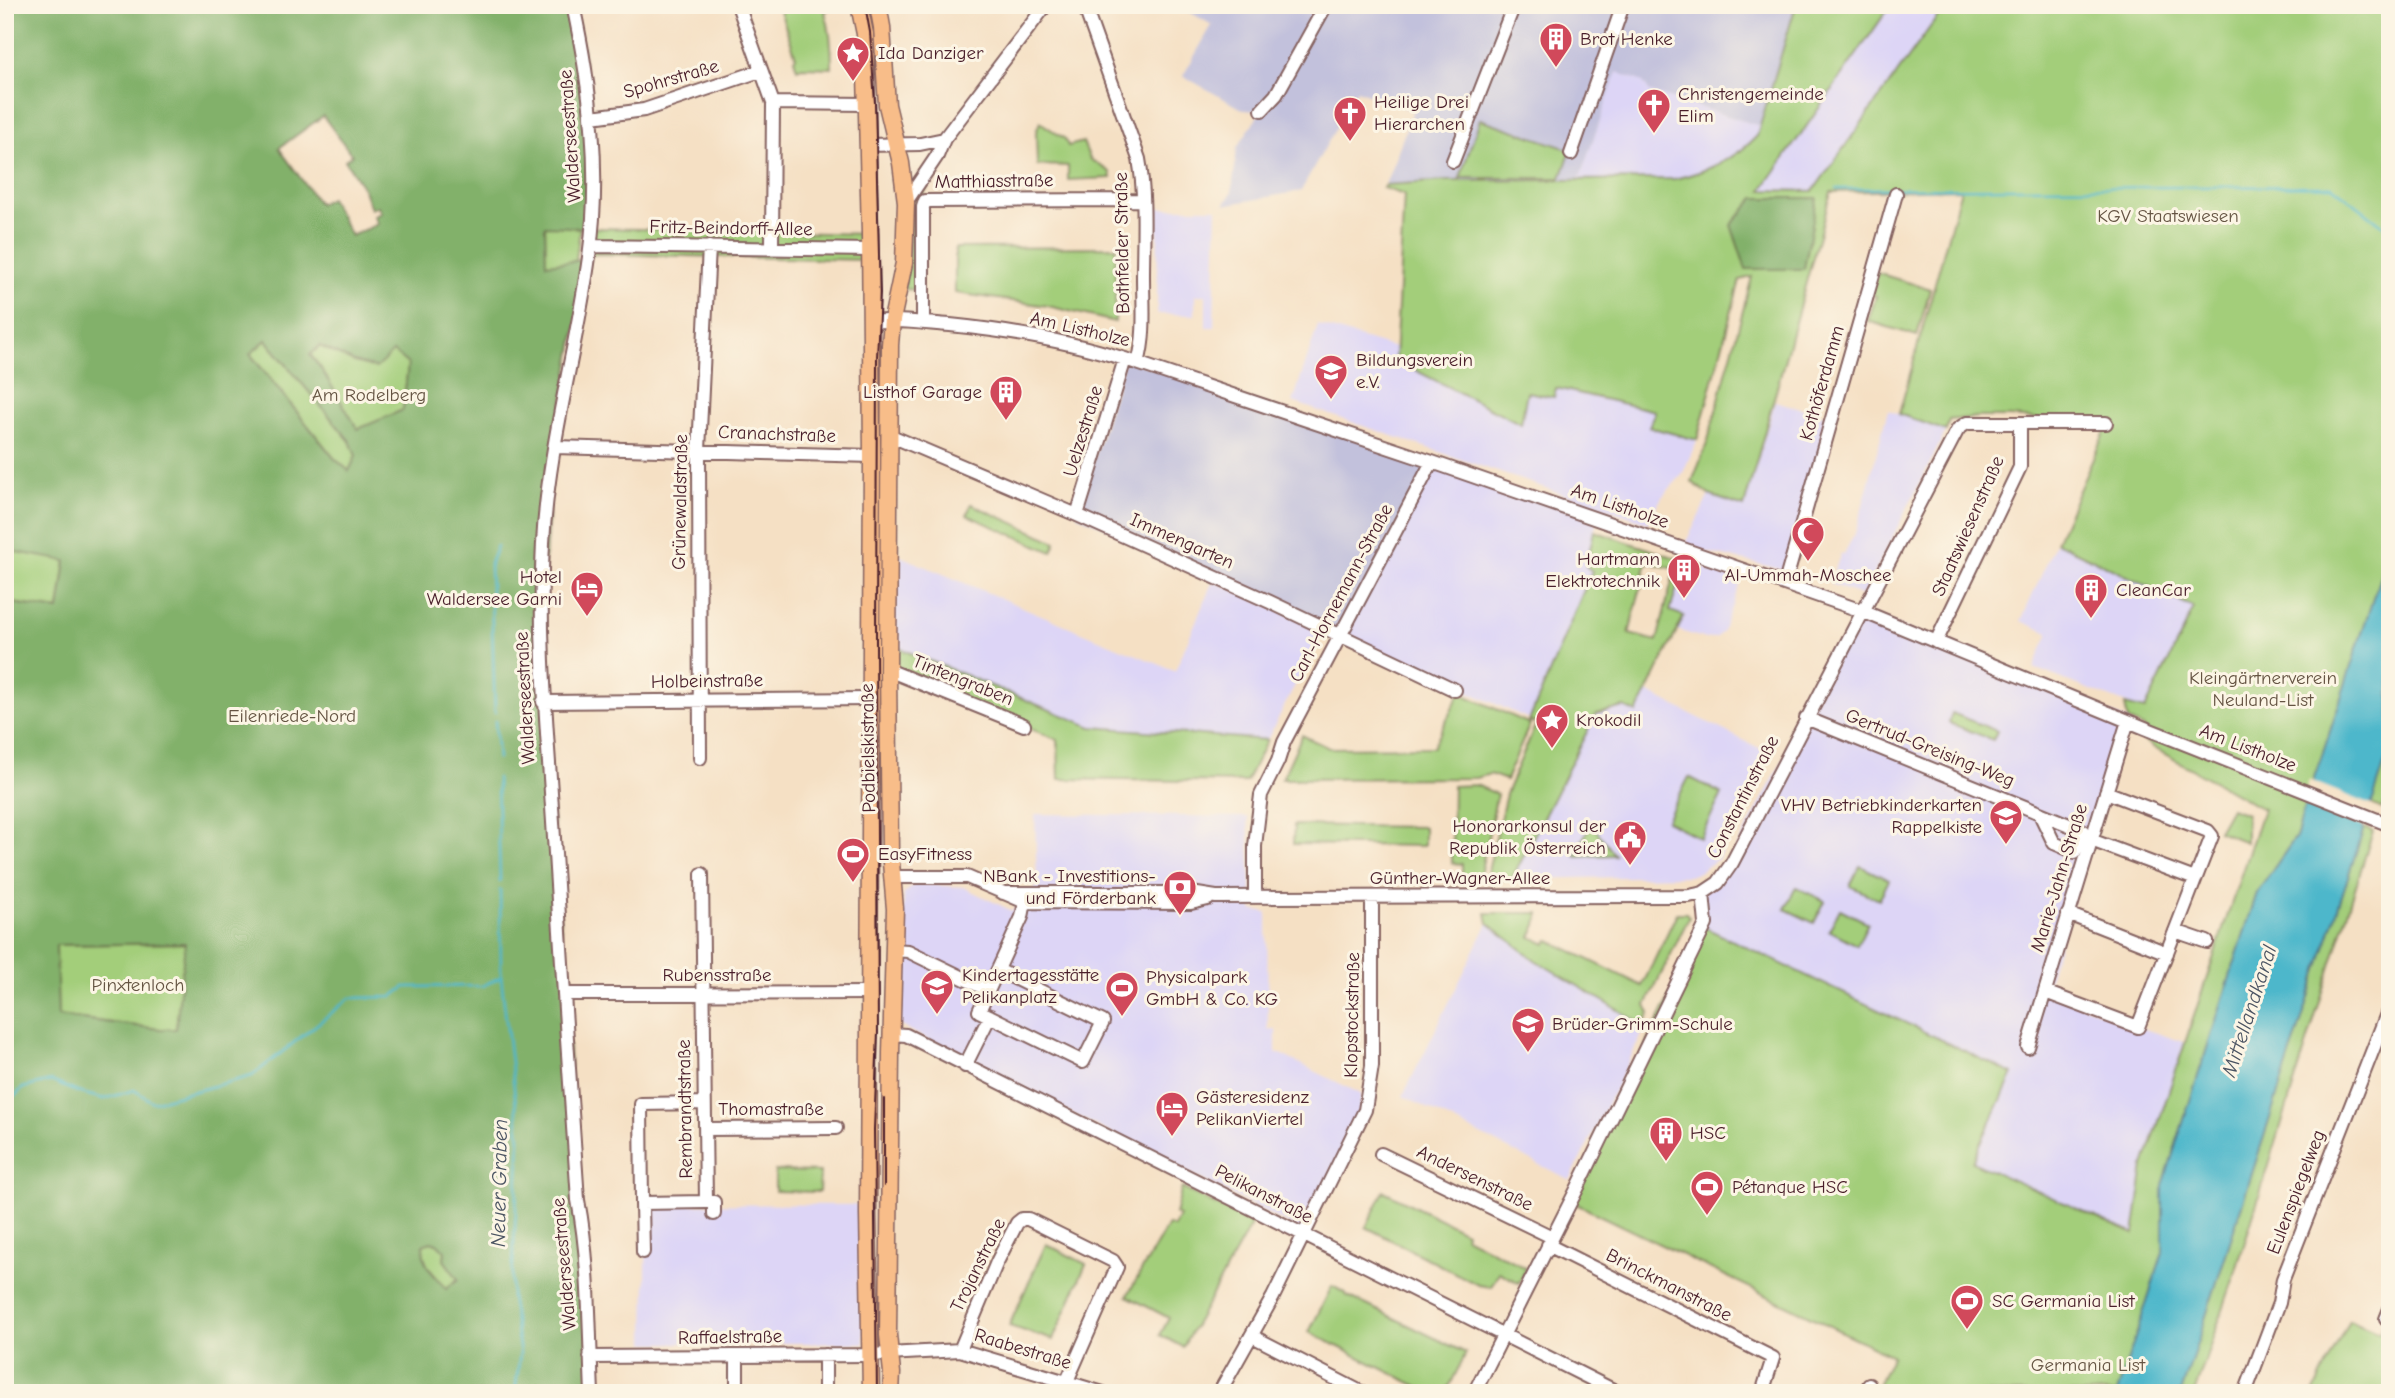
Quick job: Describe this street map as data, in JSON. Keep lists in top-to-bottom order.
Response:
{
  "streets": {
    "main road": ["Podbielskistraße"],
    "street": [
      "Spohrstraße",
      "Walderseestraße",
      "Matthiasstraße",
      "Fritz-Beindorff-Allee",
      "Bothfelder Straße",
      "Am Listholze",
      "Kothöferdamm",
      "Uelzestraße",
      "Cranachstraße",
      "Grünewaldstraße",
      "Staatswiesenstraße",
      "Immengarten",
      "Carl-Hornemann-Straße",
      "Tintengraben",
      "Holbeinstraße",
      "Gertrud-Greising-Weg",
      "Constantinstraße",
      "Günther-Wagner-Allee",
      "Marie-Jahn-Straße",
      "Rubensstraße",
      "Klopstockstraße",
      "Rembrandtstraße",
      "Thomastraße",
      "Andersenstraße",
      "Eulenspiegelweg",
      "Pelikanstraße",
      "Trojanstraße",
      "Brinckmanstraße",
      "Raffaelstraße",
      "Raabestraße"
    ]
  },
  "crossings": [
    ["Spohrstraße", "Walderseestraße"],
    ["Walderseestraße", "Fritz-Beindorff-Allee"],
    ["Walderseestraße", "Cranachstraße"],
    ["Walderseestraße", "Holbeinstraße"],
    ["Walderseestraße", "Rubensstraße"],
    ["Walderseestraße", "Raffaelstraße"],
    ["Matthiasstraße", "Bothfelder Straße"],
    ["Matthiasstraße", "Am Listholze"],
    ["Fritz-Beindorff-Allee", "Grünewaldstraße"],
    ["Fritz-Beindorff-Allee", "Podbielskistraße"],
    ["Bothfelder Straße", "Am Listholze"],
    ["Bothfelder Straße", "Uelzestraße"],
    ["Am Listholze", "Kothöferdamm"],
    ["Am Listholze", "Uelzestraße"],
    ["Am Listholze", "Staatswiesenstraße"],
    ["Am Listholze", "Carl-Hornemann-Straße"],
    ["Am Listholze", "Podbielskistraße"],
    ["Am Listholze", "Constantinstraße"],
    ["Am Listholze", "Marie-Jahn-Straße"],
    ["Uelzestraße", "Immengarten"],
    ["Cranachstraße", "Grünewaldstraße"],
    ["Cranachstraße", "Podbielskistraße"],
    ["Grünewaldstraße", "Holbeinstraße"],
    ["Staatswiesenstraße", "Constantinstraße"],
    ["Immengarten", "Carl-Hornemann-Straße"],
    ["Immengarten", "Podbielskistraße"],
    ["Carl-Hornemann-Straße", "Günther-Wagner-Allee"],
    ["Tintengraben", "Podbielskistraße"],
    ["Holbeinstraße", "Podbielskistraße"],
    ["Podbielskistraße", "Günther-Wagner-Allee"],
    ["Podbielskistraße", "Rubensstraße"],
    ["Podbielskistraße", "Pelikanstraße"],
    ["Podbielskistraße", "Raffaelstraße"],
    ["Podbielskistraße", "Raabestraße"],
    ["Gertrud-Greising-Weg", "Constantinstraße"],
    ["Constantinstraße", "Günther-Wagner-Allee"],
    ["Günther-Wagner-Allee", "Klopstockstraße"],
    ["Rubensstraße", "Rembrandtstraße"],
    ["Klopstockstraße", "Pelikanstraße"],
    ["Rembrandtstraße", "Thomastraße"],
    ["Andersenstraße", "Brinckmanstraße"],
    ["Trojanstraße", "Raabestraße"]
  ],
  "water": ["Mittellandkanal", "Neuer Graben"],
  "parks": [
    "KGV Staatswiesen",
    "Am Rodelberg",
    "Kleingärtnerverein Neuland-List",
    "Eilenriede-Nord",
    "Pinxtenloch",
    "Germania List"
  ],
  "places": {
    "building": [
      "Brot Henke",
      "Listhof Garage",
      "Hartmann Elektrotechnik",
      "CleanCar",
      "HSC"
    ],
    "place": ["Ida Danziger", "Krokodil"],
    "church": ["Christengemeinde Elim", "Heilige Drei Hierarchen"],
    "school or university": [
      "Bildungsverein e.V.",
      "VHV Betriebkinderkarten Rappelkiste",
      "Kindertagesstätte Pelikanplatz",
      "Brüder-Grimm-Schule"
    ],
    "mosque": ["Al-Ummah-Moschee"],
    "hotel": ["Hotel Waldersee Garni", "Gästeresidenz PelikanViertel"],
    "public building": ["Honorarkonsul der Republik Österreich"],
    "sports": [
      "EasyFitness",
      "Physicalpark GmbH & Co. KG",
      "Pétanque HSC",
      "SC Germania List"
    ],
    "bank": ["NBank - Investitions- und Förderbank"]
  }
}
